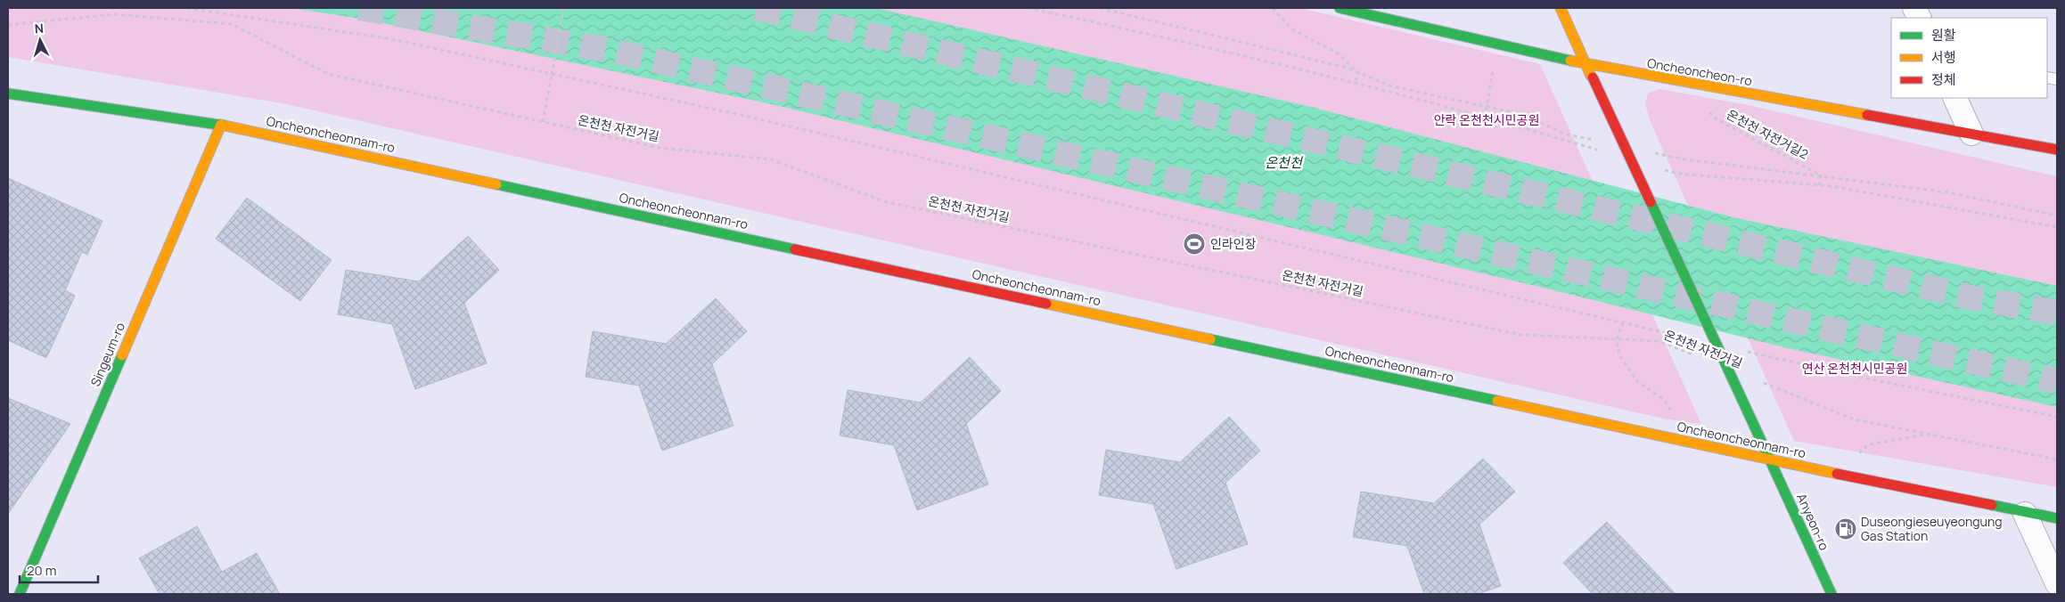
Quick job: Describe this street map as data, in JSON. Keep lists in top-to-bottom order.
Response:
{
  "streets": {
    "street": [
      "Oncheoncheon-ro",
      "Oncheoncheonnam-ro",
      "Singeum-ro",
      "Anyeon-ro"
    ],
    "path": ["온천천 자전거길", "온천천 자전거길2"]
  },
  "crossings": [
    ["Oncheoncheon-ro", "온천천 자전거길2"],
    ["Oncheoncheon-ro", "Anyeon-ro"],
    ["Oncheoncheonnam-ro", "Singeum-ro"],
    ["Oncheoncheonnam-ro", "Anyeon-ro"]
  ],
  "water": ["온천천"],
  "parks": ["안락 온천천시민공원", "연산 온천천시민공원"],
  "places": {
    "sports": ["인라인장"],
    "fuel station": ["Duseongieseuyeongung Gas Station"]
  },
  "legend": ["원활", "서행", "정체"],
  "scale_bar": "20 m",
  "north": "top"
}
